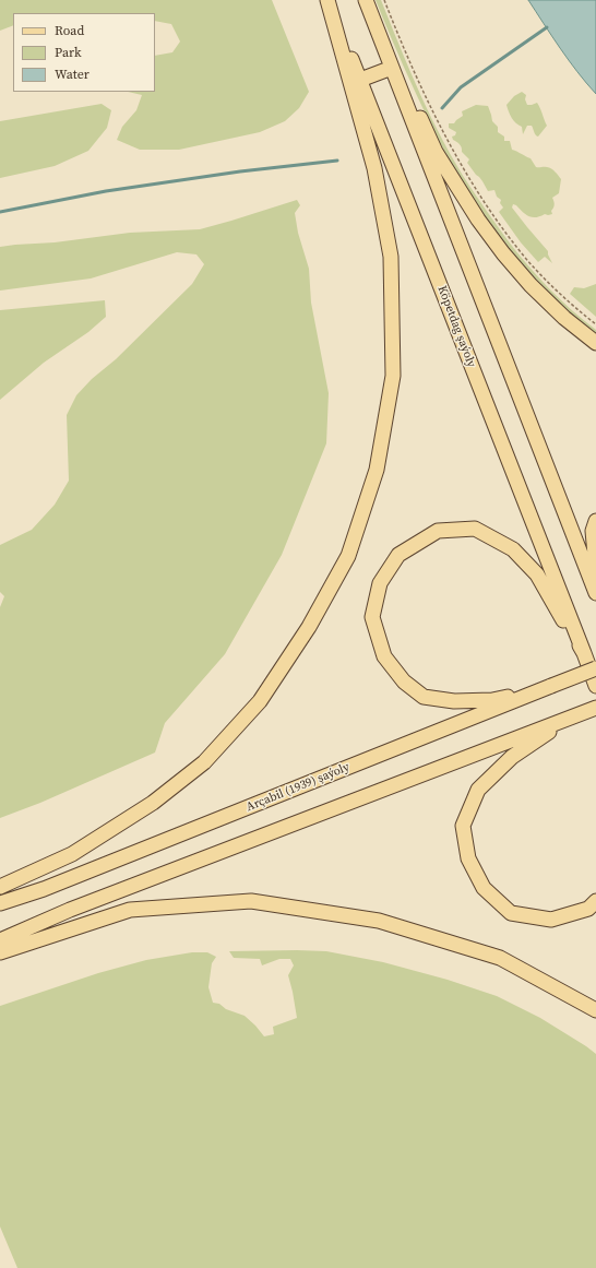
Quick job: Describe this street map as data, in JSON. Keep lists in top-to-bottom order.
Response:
{
  "streets": {
    "main road": ["Köpetdag şaýoly", "Arçabil (1939) şaýoly"]
  },
  "legend": ["Road", "Park", "Water"]
}
